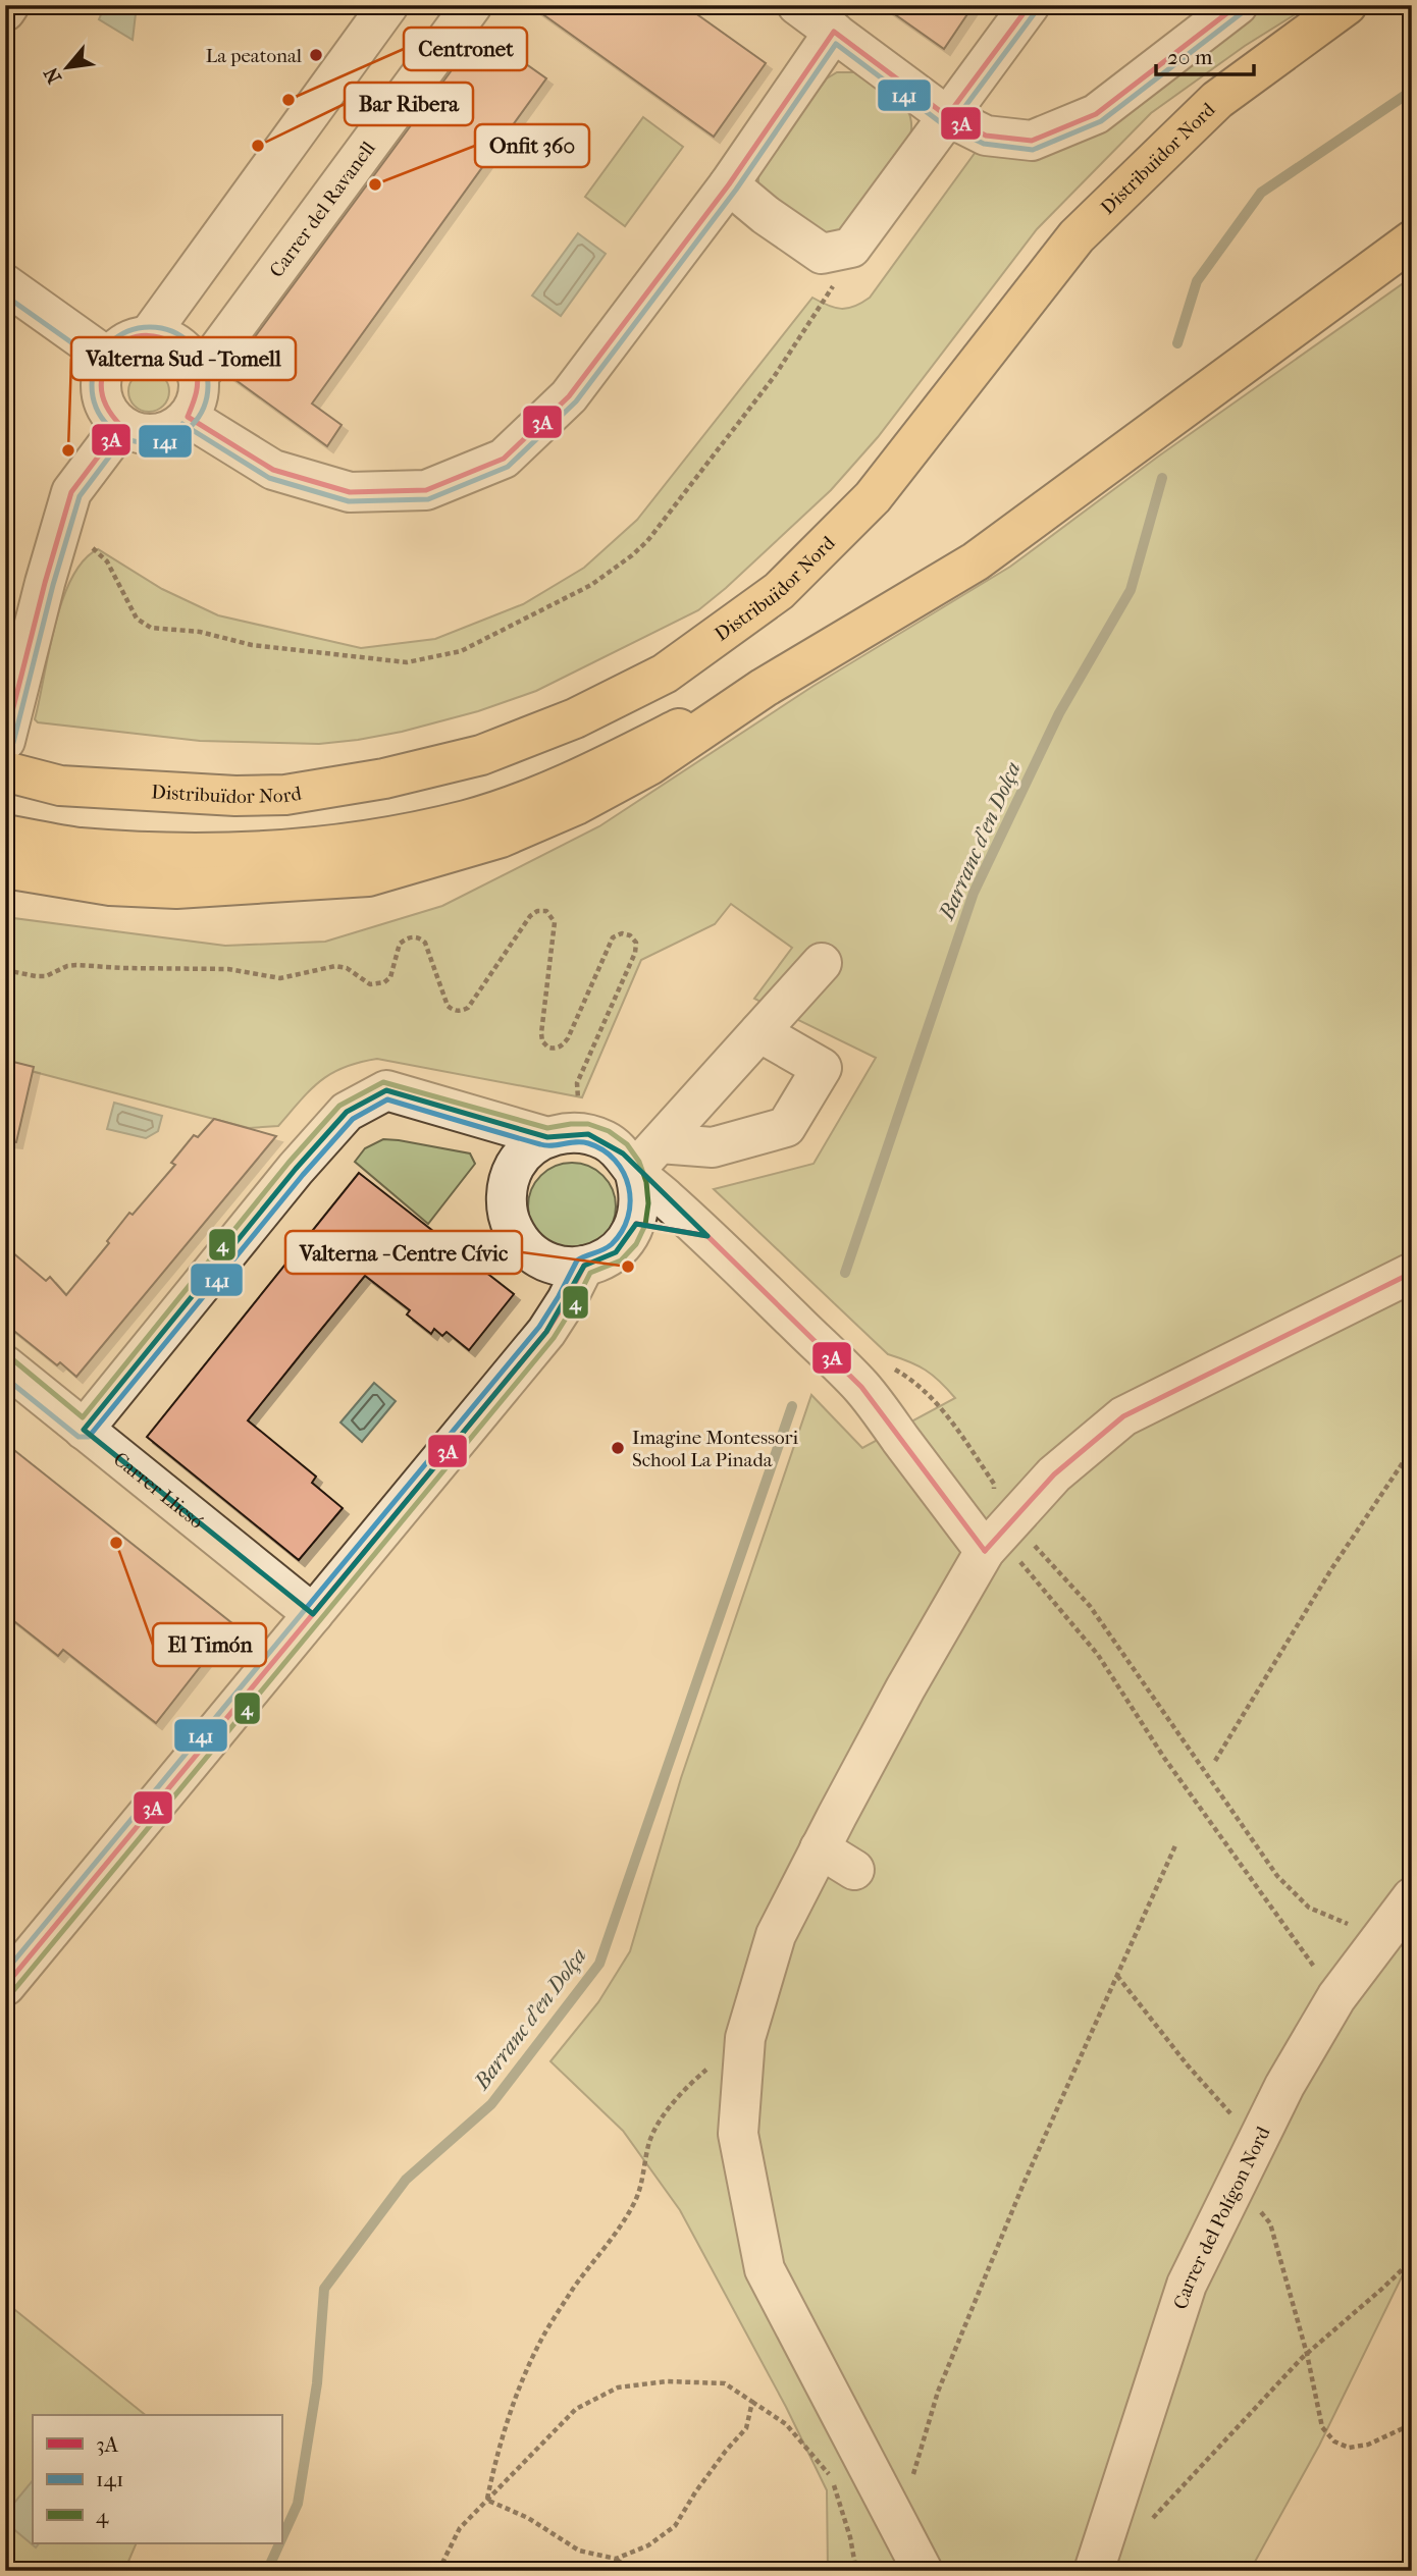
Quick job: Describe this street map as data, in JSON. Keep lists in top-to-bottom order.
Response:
{
  "streets": {
    "main road": ["Distribuïdor Nord"],
    "street": ["Carrer del Ravanell", "Carrer Llicsó", "Carrer del Polígon Nord"]
  },
  "water": ["Barranc d'en Dolça"],
  "places": [
    "La peatonal",
    "Centronet",
    "Bar Ribera",
    "Onfit 360",
    "Valterna Sud - Tomell",
    "Valterna - Centre Cívic",
    "Imagine Montessori School La Pinada",
    "El Timón"
  ],
  "lines": ["transit line 3A", "transit line 141", "transit line 4"],
  "legend": ["3A", "141", "4"],
  "scale_bar": "20 m",
  "north": "bottom left"
}
